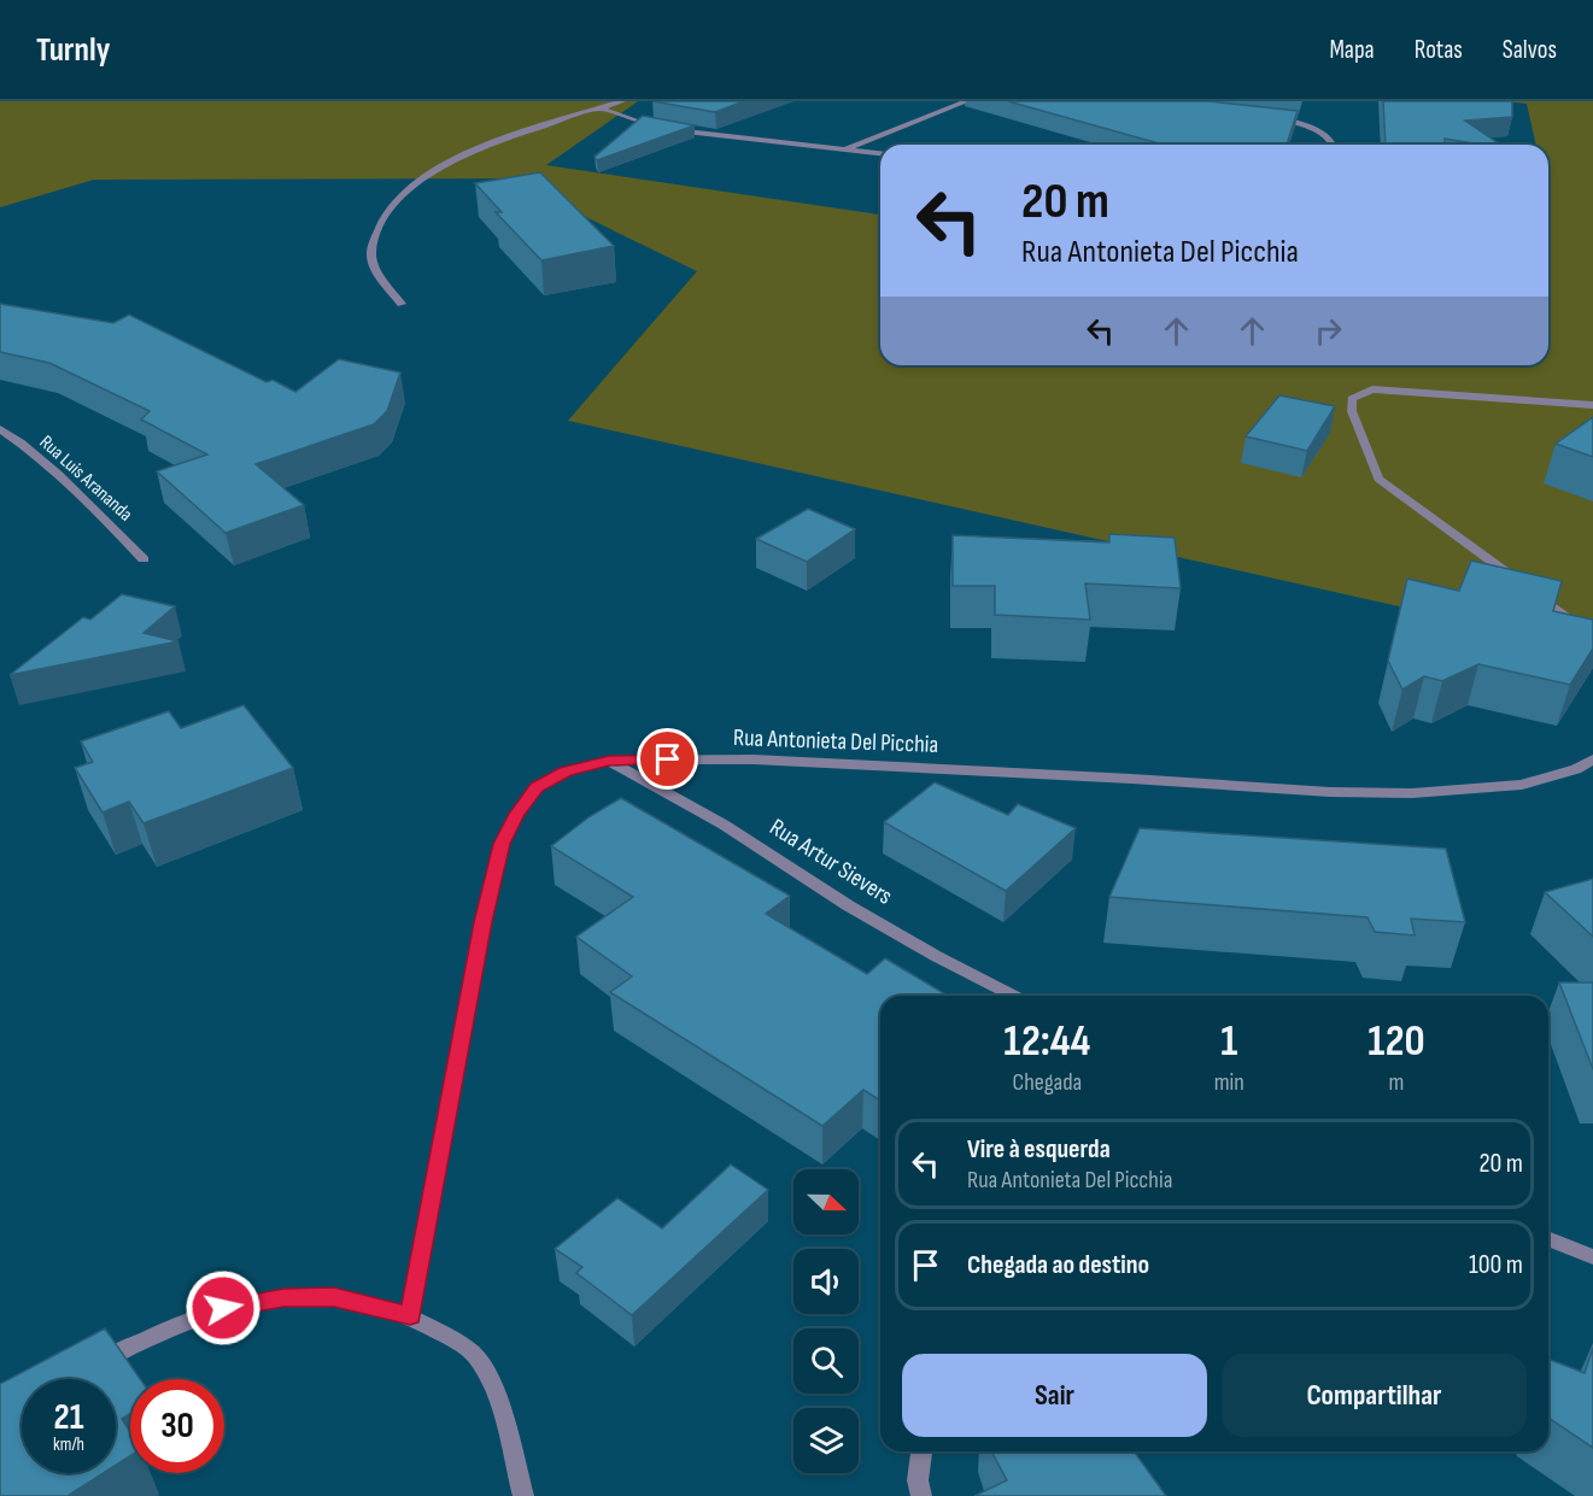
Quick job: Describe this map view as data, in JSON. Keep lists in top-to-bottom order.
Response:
{
  "streets": {
    "street": ["Rua Luis Arananda", "Rua Antonieta Del Picchia", "Rua Artur Sievers"]
  },
  "crossings": [
    ["Rua Antonieta Del Picchia", "Rua Artur Sievers"]
  ],
  "north": "right",
  "page": {
    "header": "Turnly",
    "nav": ["Mapa", "Rotas", "Salvos"],
    "turn": ["20 m", "Rua Antonieta Del Picchia"],
    "eta": [
      "12:44",
      "Chegada",
      "1",
      "min",
      "120",
      "m"
    ],
    "list": [
      {
        "name": "Vire à esquerda",
        "note": "Rua Antonieta Del Picchia",
        "value": "20 m"
      },
      {
        "name": "Chegada ao destino",
        "value": "100 m"
      }
    ],
    "buttons": ["Sair", "Compartilhar"],
    "speed": "21 km/h",
    "limit": "30"
  }
}
